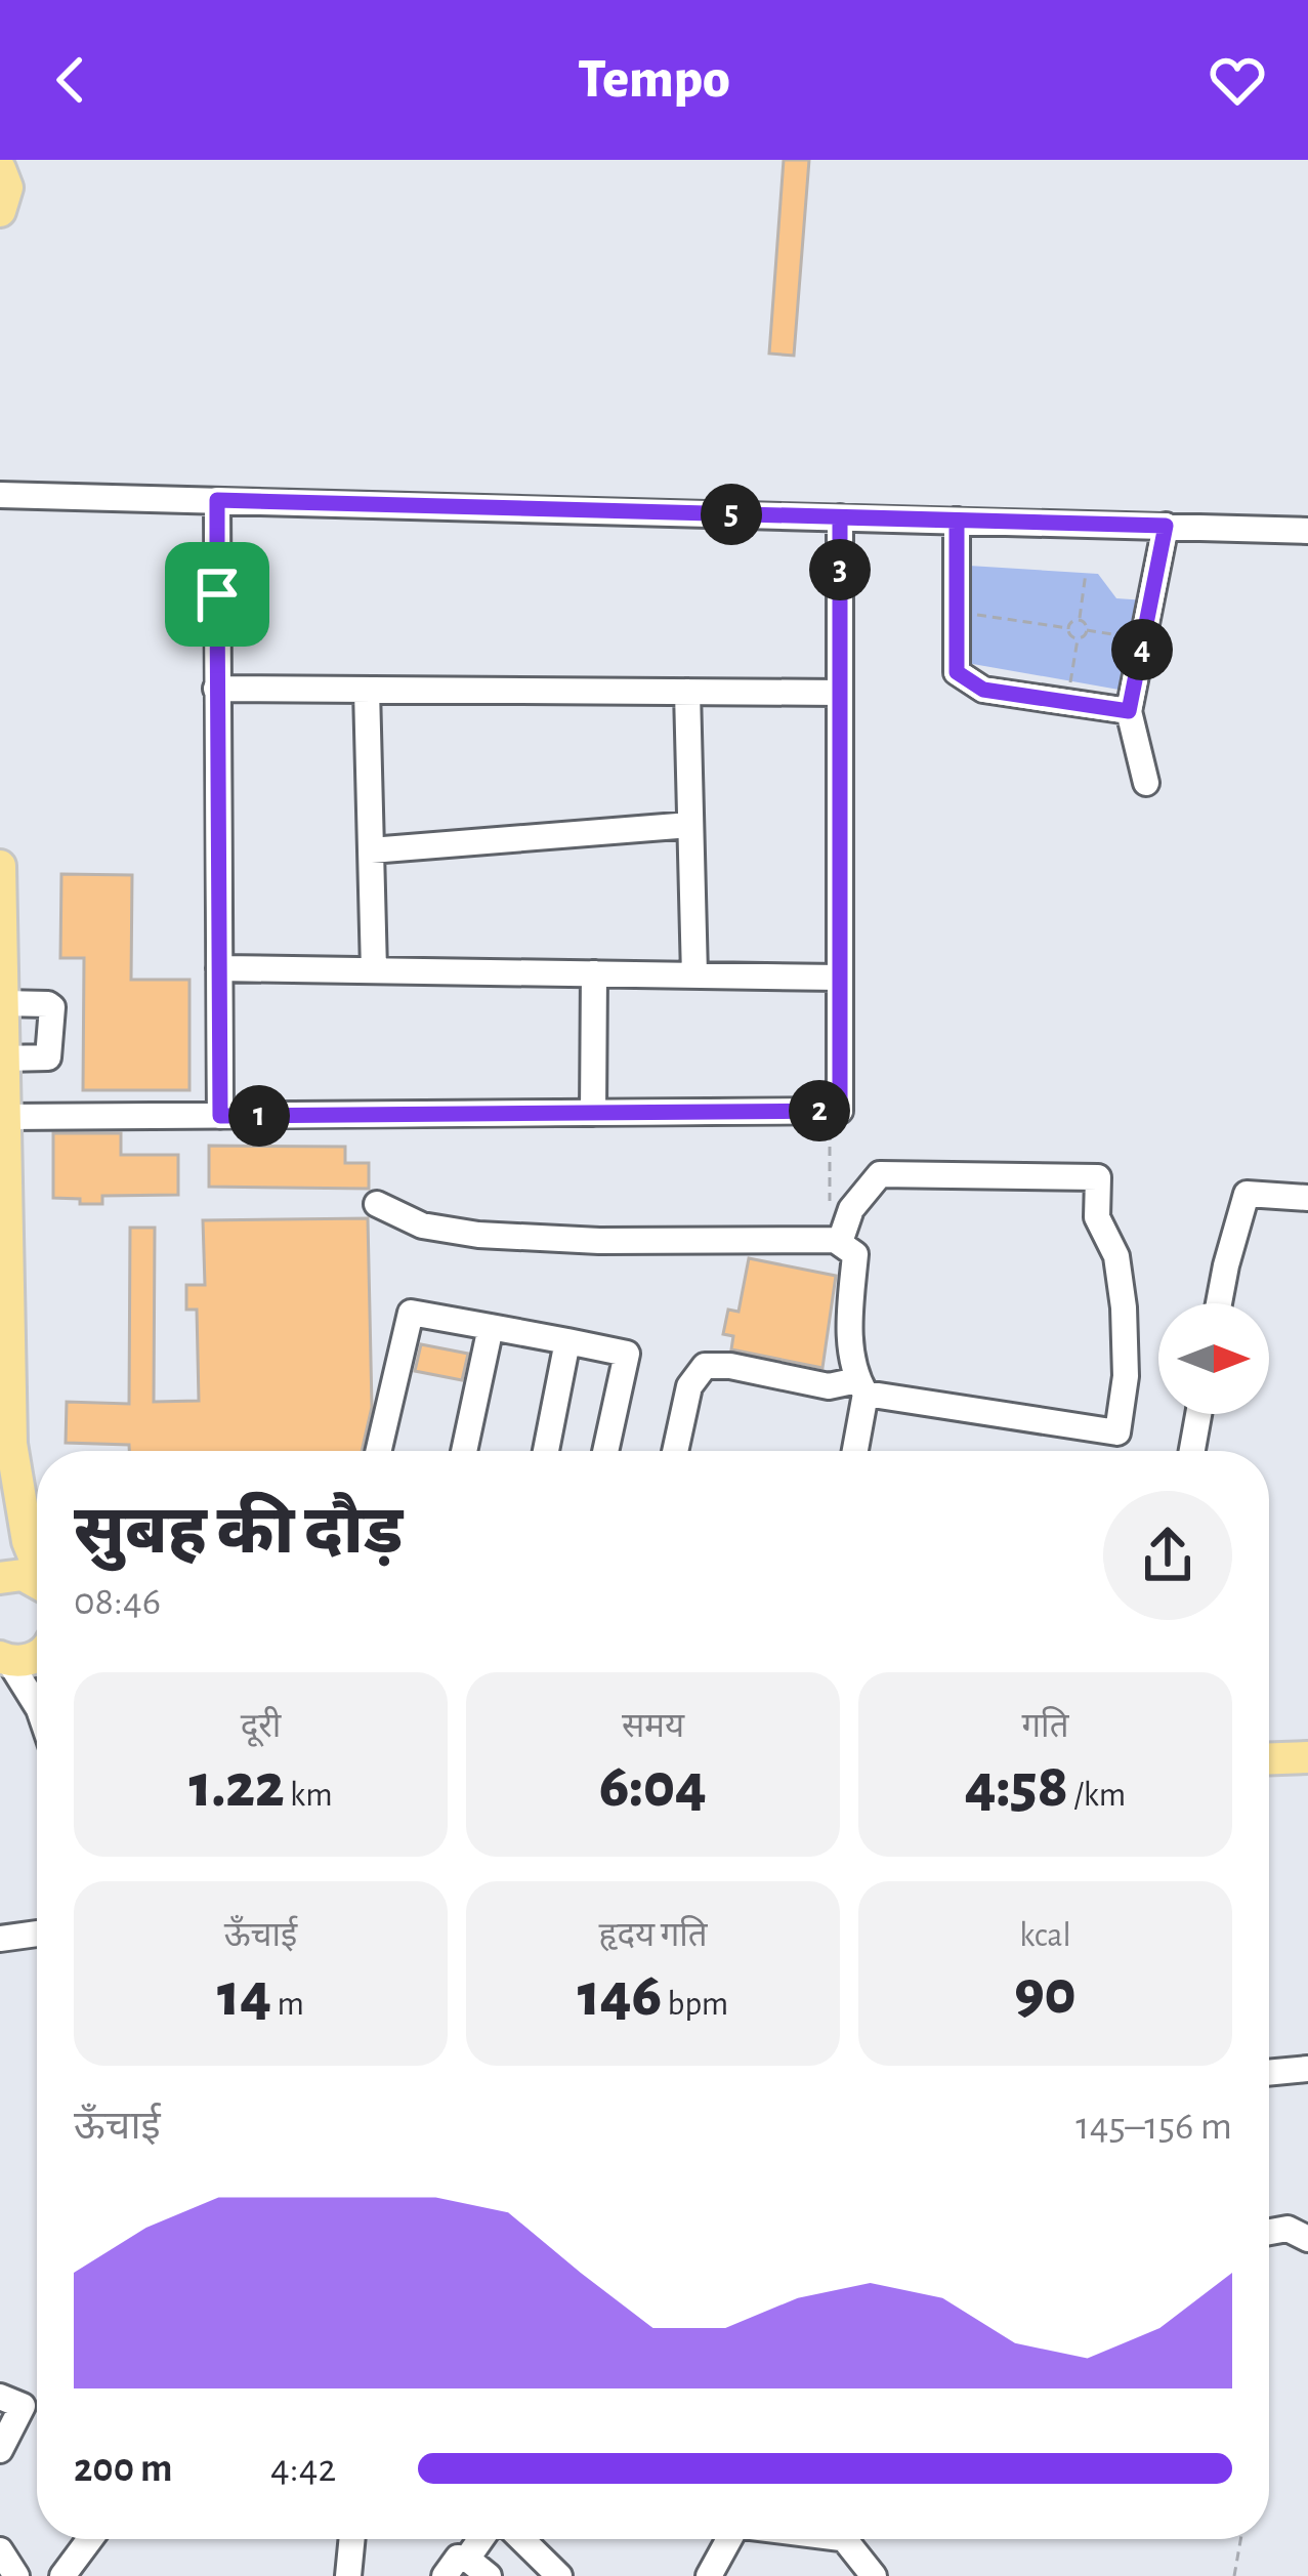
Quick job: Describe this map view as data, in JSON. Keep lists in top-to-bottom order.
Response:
{
  "north": "right",
  "page": {
    "header": "Tempo",
    "pins": [
      "5",
      "3",
      "4",
      "2",
      "1"
    ],
    "heading": ["सुबह की दौड़", "08:46"],
    "stats": [
      ["दूरी", "1.22 km"],
      ["समय", "6:04"],
      ["गति", "4:58 /km"],
      ["ऊँचाई", "14 m"],
      ["हृदय गति", "146 bpm"],
      ["kcal", "90"]
    ],
    "chart": ["ऊँचाई", "145–156 m"],
    "list": [
      {
        "name": "200 m",
        "note": "4:42"
      }
    ]
  }
}
